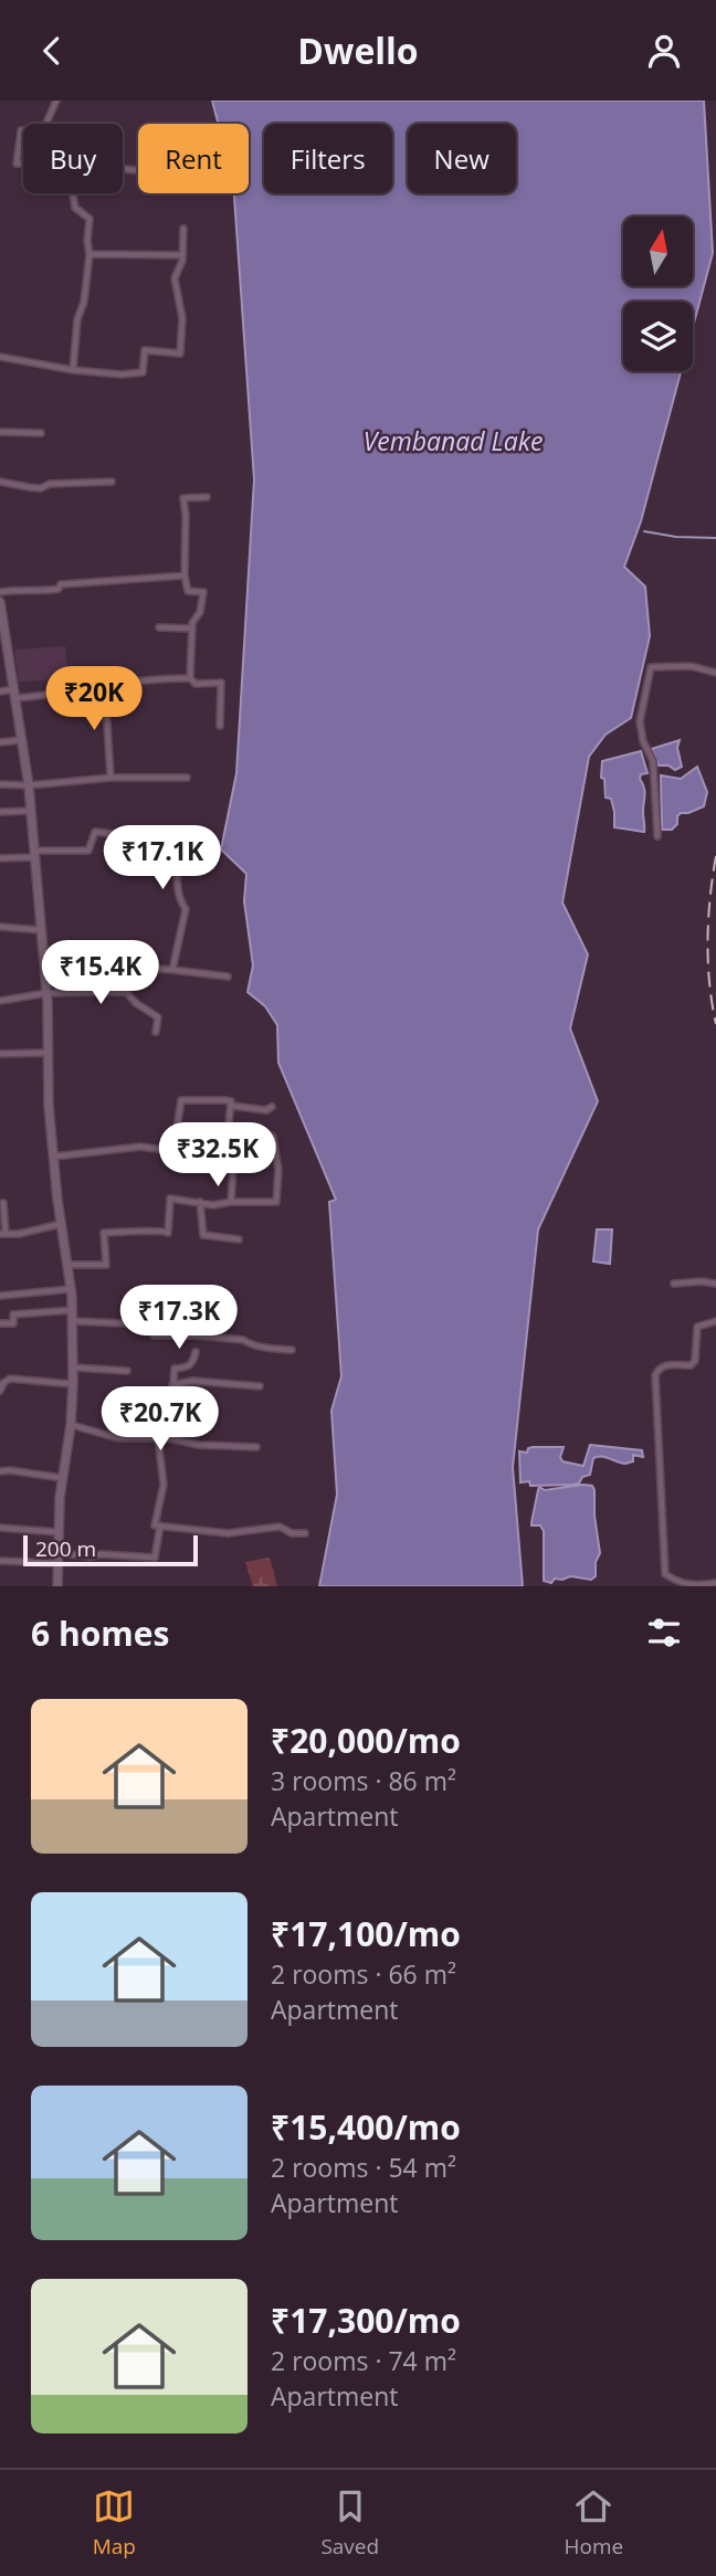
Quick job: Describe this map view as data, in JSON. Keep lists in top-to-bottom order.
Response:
{
  "water": ["Vembanad Lake"],
  "scale_bar": "200 m",
  "north": "top",
  "page": {
    "header": "Dwello",
    "chip": [
      "Buy",
      "Rent",
      "Filters",
      "New"
    ],
    "price": [
      "₹20K",
      "₹17.1K",
      "₹15.4K",
      "₹32.5K",
      "₹17.3K",
      "₹20.7K"
    ],
    "scale": "200 m",
    "heading": "6 homes",
    "list": [
      {
        "name": "₹20,000/mo",
        "note": "3 rooms · 86 m² · Apartment"
      },
      {
        "name": "₹17,100/mo",
        "note": "2 rooms · 66 m² · Apartment"
      },
      {
        "name": "₹15,400/mo",
        "note": "2 rooms · 54 m² · Apartment"
      },
      {
        "name": "₹17,300/mo",
        "note": "2 rooms · 74 m² · Apartment"
      }
    ],
    "tabs": ["Map", "Saved", "Home"]
  }
}
